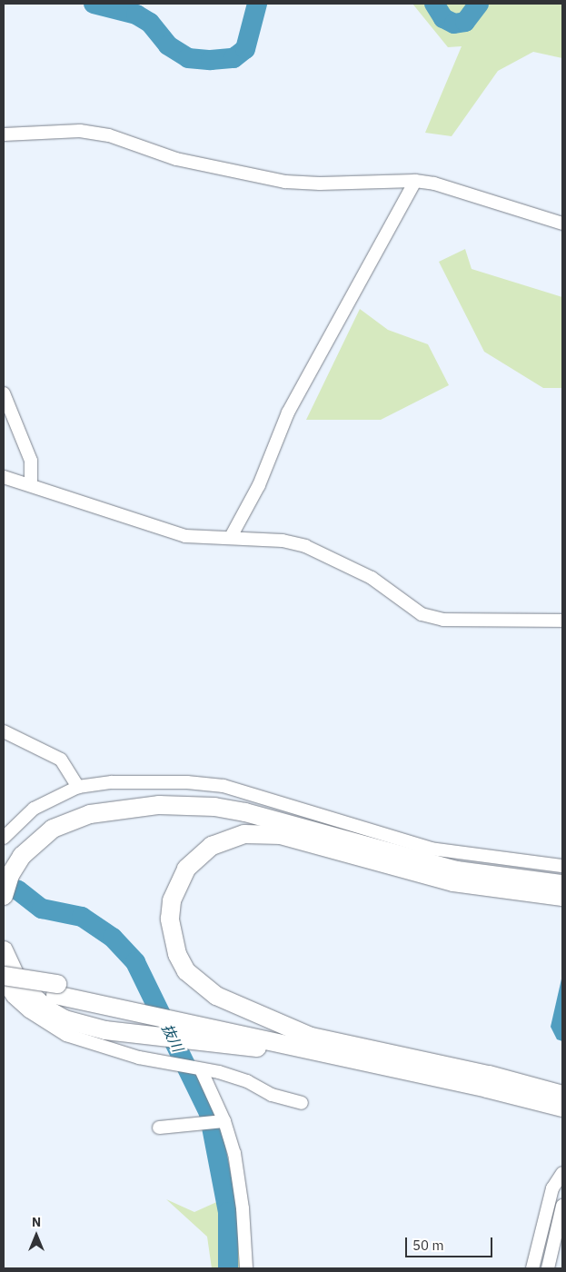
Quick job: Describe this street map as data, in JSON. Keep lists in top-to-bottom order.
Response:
{
  "water": ["抜川"],
  "scale_bar": "50 m",
  "north": "top"
}
